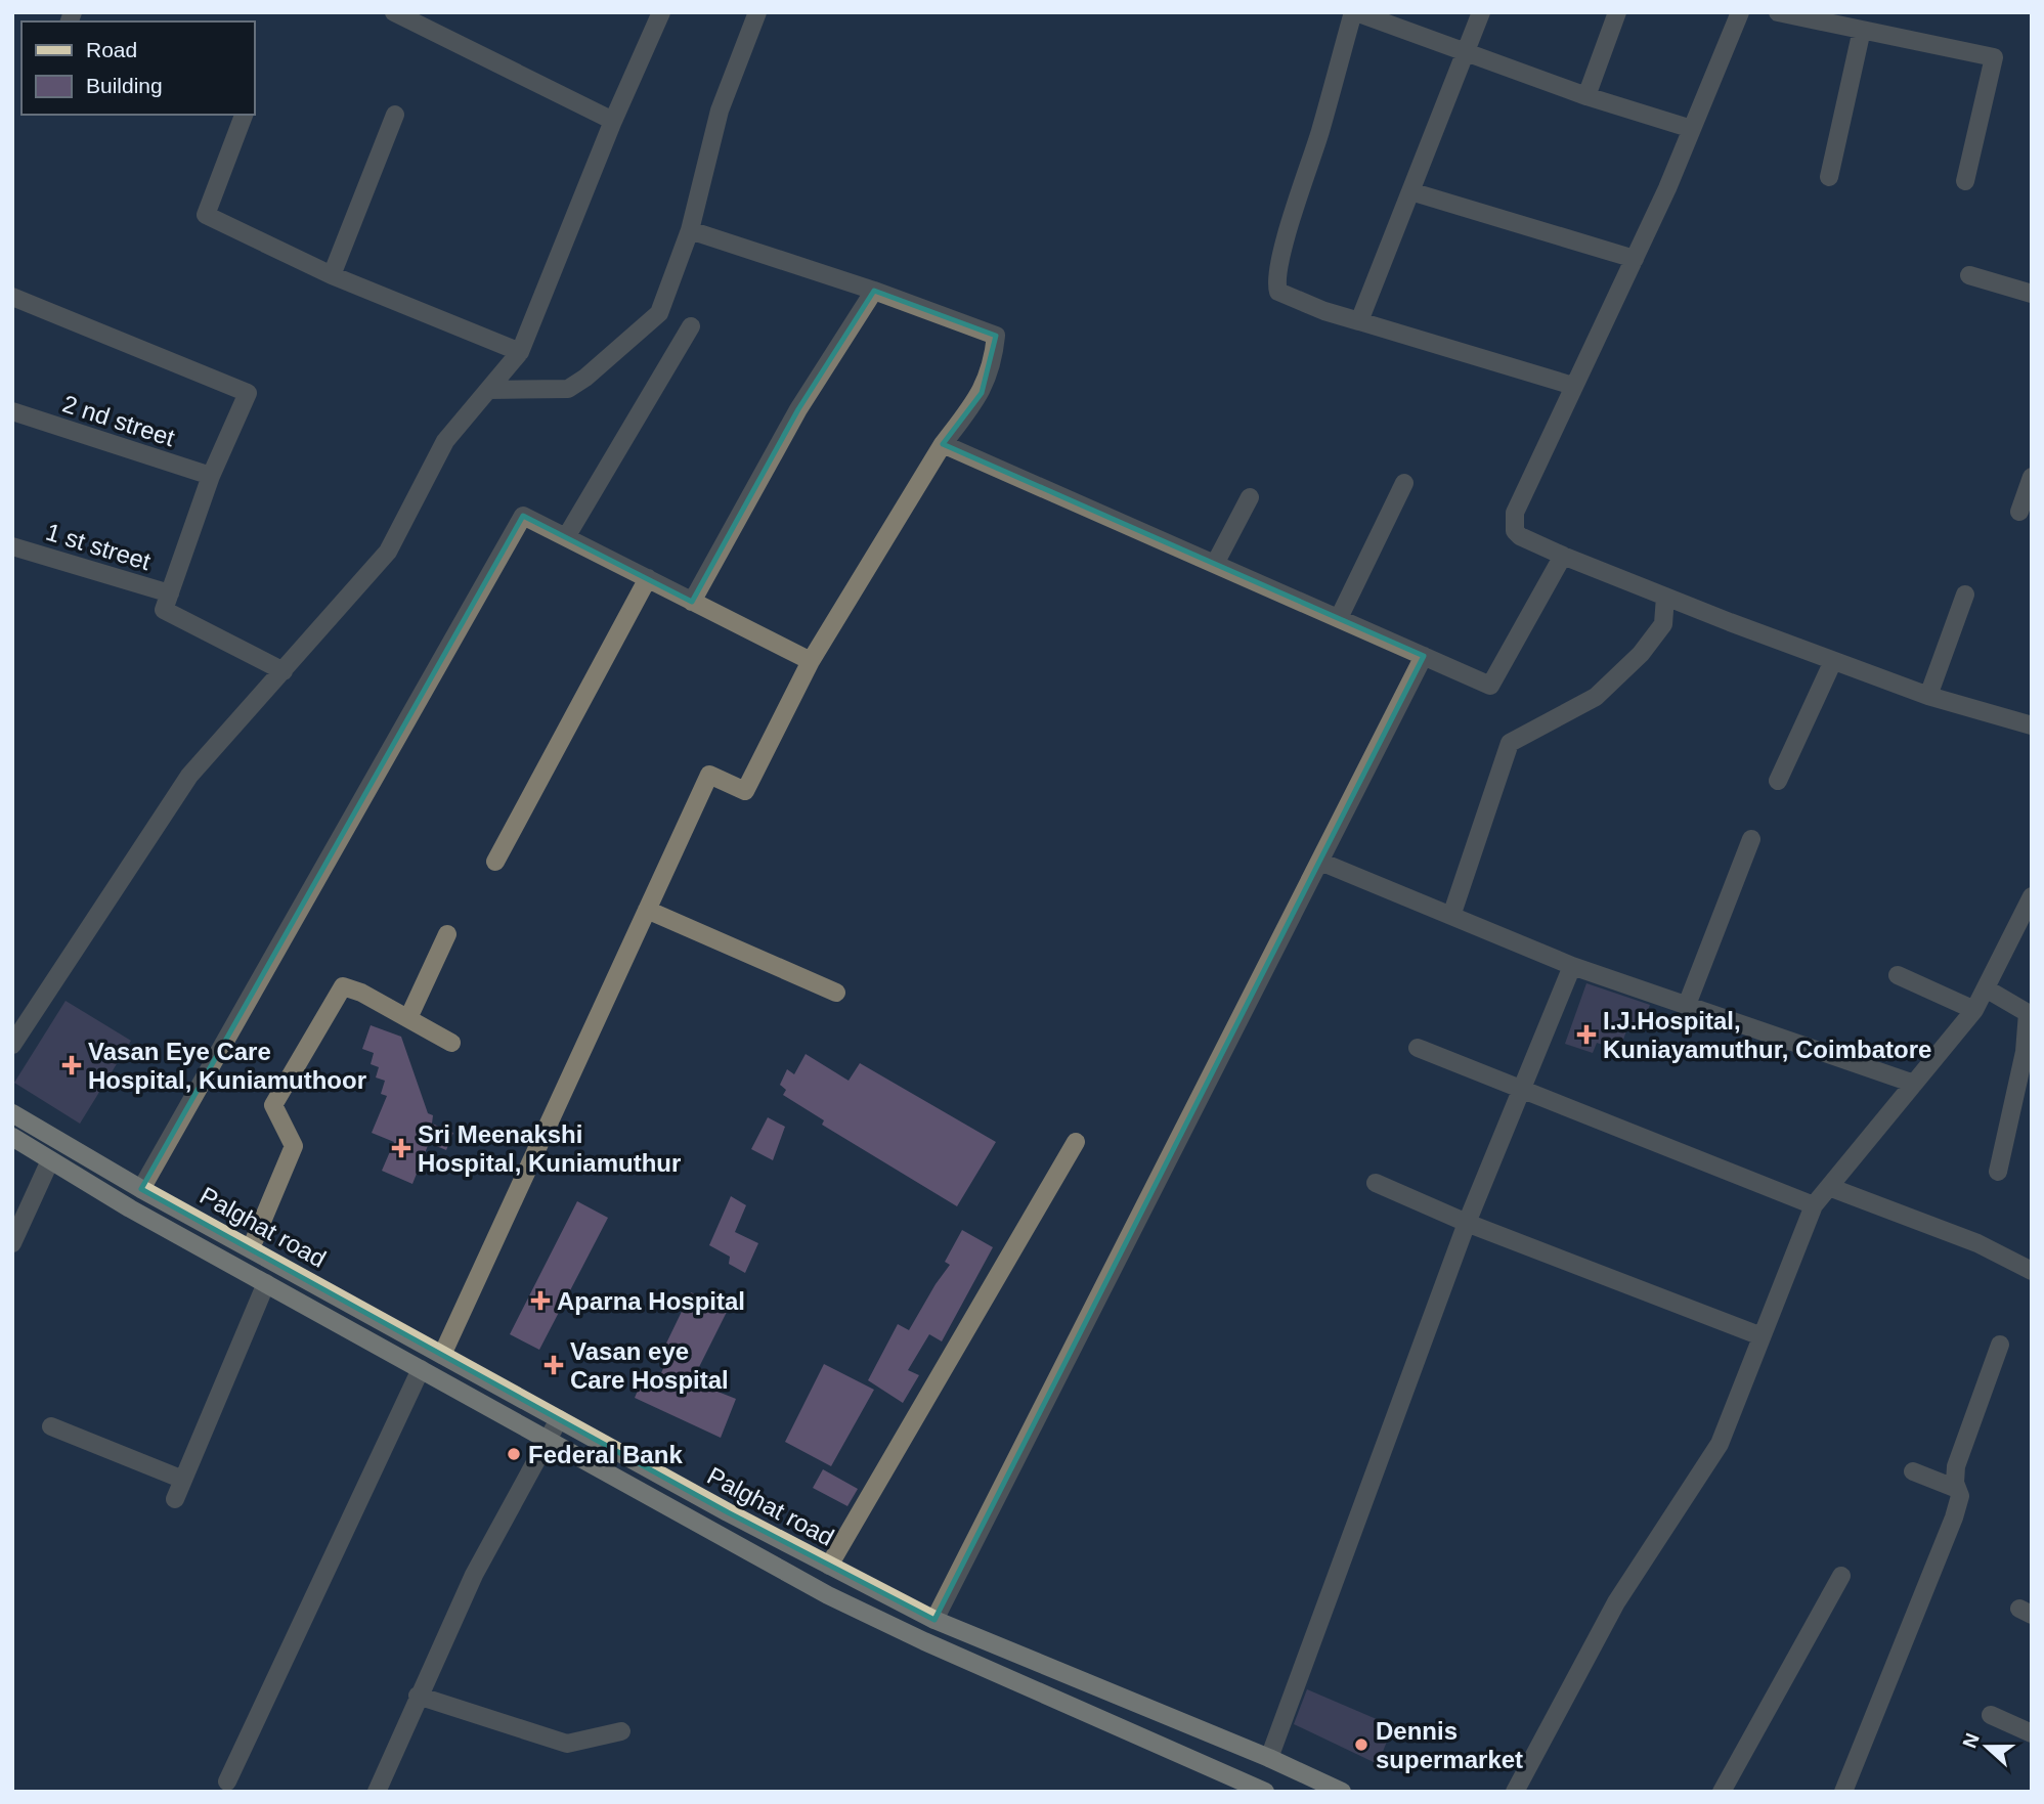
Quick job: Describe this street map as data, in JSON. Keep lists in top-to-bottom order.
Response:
{
  "streets": {
    "main road": ["Palghat road"],
    "street": ["2 nd street", "1 st street"]
  },
  "places": {
    "health": [
      "I.J.Hospital, Kuniayamuthur, Coimbatore",
      "Vasan Eye Care Hospital, Kuniamuthoor",
      "Sri Meenakshi Hospital, Kuniamuthur",
      "Aparna Hospital",
      "Vasan eye Care Hospital"
    ],
    "other": ["Federal Bank", "Dennis supermarket"]
  },
  "legend": ["Road", "Building"],
  "north": "left"
}
